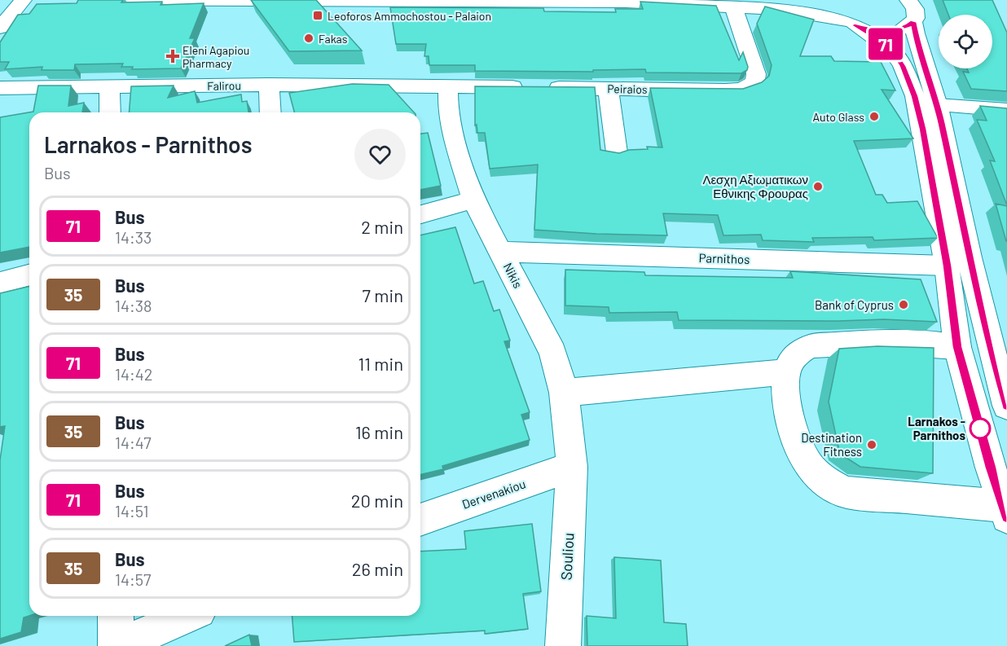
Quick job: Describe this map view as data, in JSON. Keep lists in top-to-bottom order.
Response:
{
  "streets": {
    "street": [
      "Falirou",
      "Peiraios",
      "Parnithos",
      "Nikis",
      "Dervenakiou",
      "Souliou"
    ]
  },
  "crossings": [
    ["Falirou", "Peiraios"],
    ["Falirou", "Nikis"],
    ["Peiraios", "Nikis"],
    ["Parnithos", "Nikis"],
    ["Nikis", "Dervenakiou"],
    ["Nikis", "Souliou"],
    ["Dervenakiou", "Souliou"]
  ],
  "places": {
    "transit": ["Leoforos Ammochostou - Palaion"],
    "other": [
      "Fakas",
      "Auto Glass",
      "Λεσχη Αξιωματικων Εθνικης Φρουρας",
      "Bank of Cyprus",
      "Larnakos - Parnithos",
      "Destination Fitness"
    ],
    "health": ["Eleni Agapiou Pharmacy"]
  },
  "lines": ["bus line 71"],
  "page": {
    "on_map": "71",
    "heading": ["Larnakos - Parnithos", "Bus"],
    "list": [
      {
        "mark": "71",
        "name": "Bus",
        "note": "14:33",
        "value": "2 min"
      },
      {
        "mark": "35",
        "name": "Bus",
        "note": "14:38",
        "value": "7 min"
      },
      {
        "mark": "71",
        "name": "Bus",
        "note": "14:42",
        "value": "11 min"
      },
      {
        "mark": "35",
        "name": "Bus",
        "note": "14:47",
        "value": "16 min"
      },
      {
        "mark": "71",
        "name": "Bus",
        "note": "14:51",
        "value": "20 min"
      },
      {
        "mark": "35",
        "name": "Bus",
        "note": "14:57",
        "value": "26 min"
      }
    ]
  }
}
